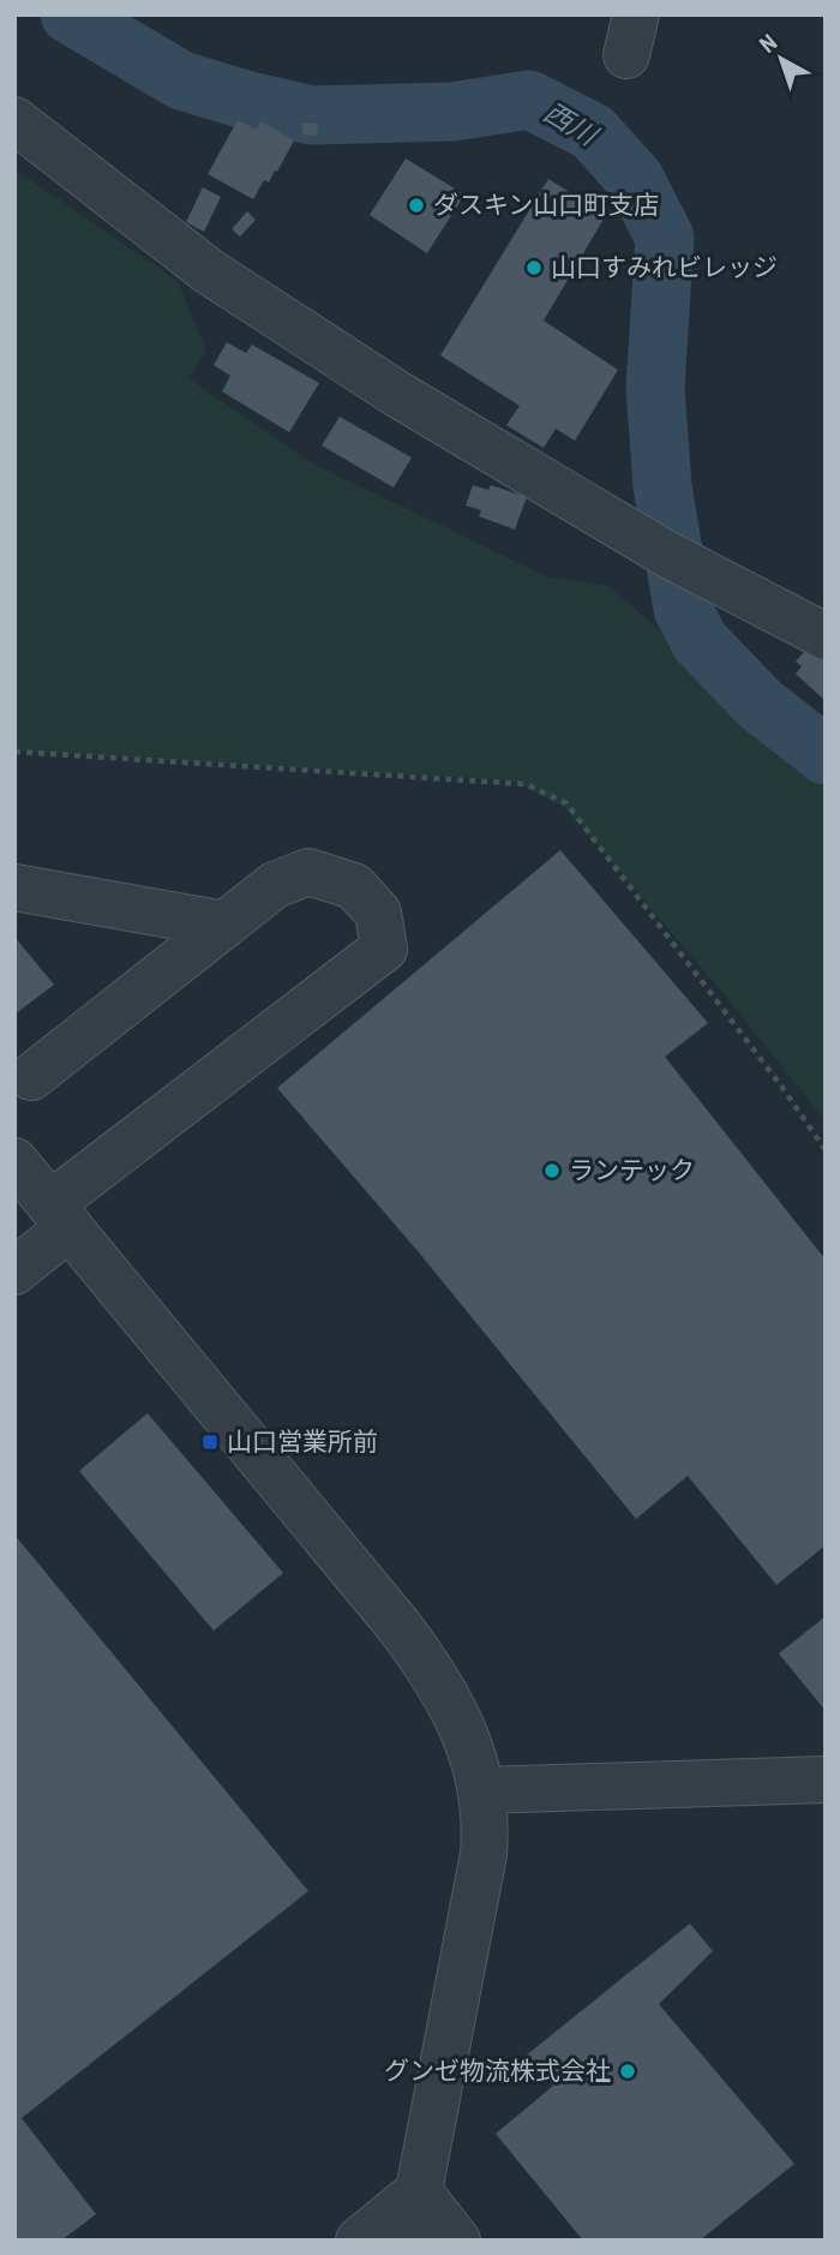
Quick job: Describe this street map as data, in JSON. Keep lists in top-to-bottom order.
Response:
{
  "water": ["西川"],
  "places": {
    "other": [
      "ダスキン山口町支店",
      "山口すみれビレッジ",
      "ランテック",
      "グンゼ物流株式会社"
    ],
    "transit": ["山口営業所前"]
  },
  "north": "top left"
}
